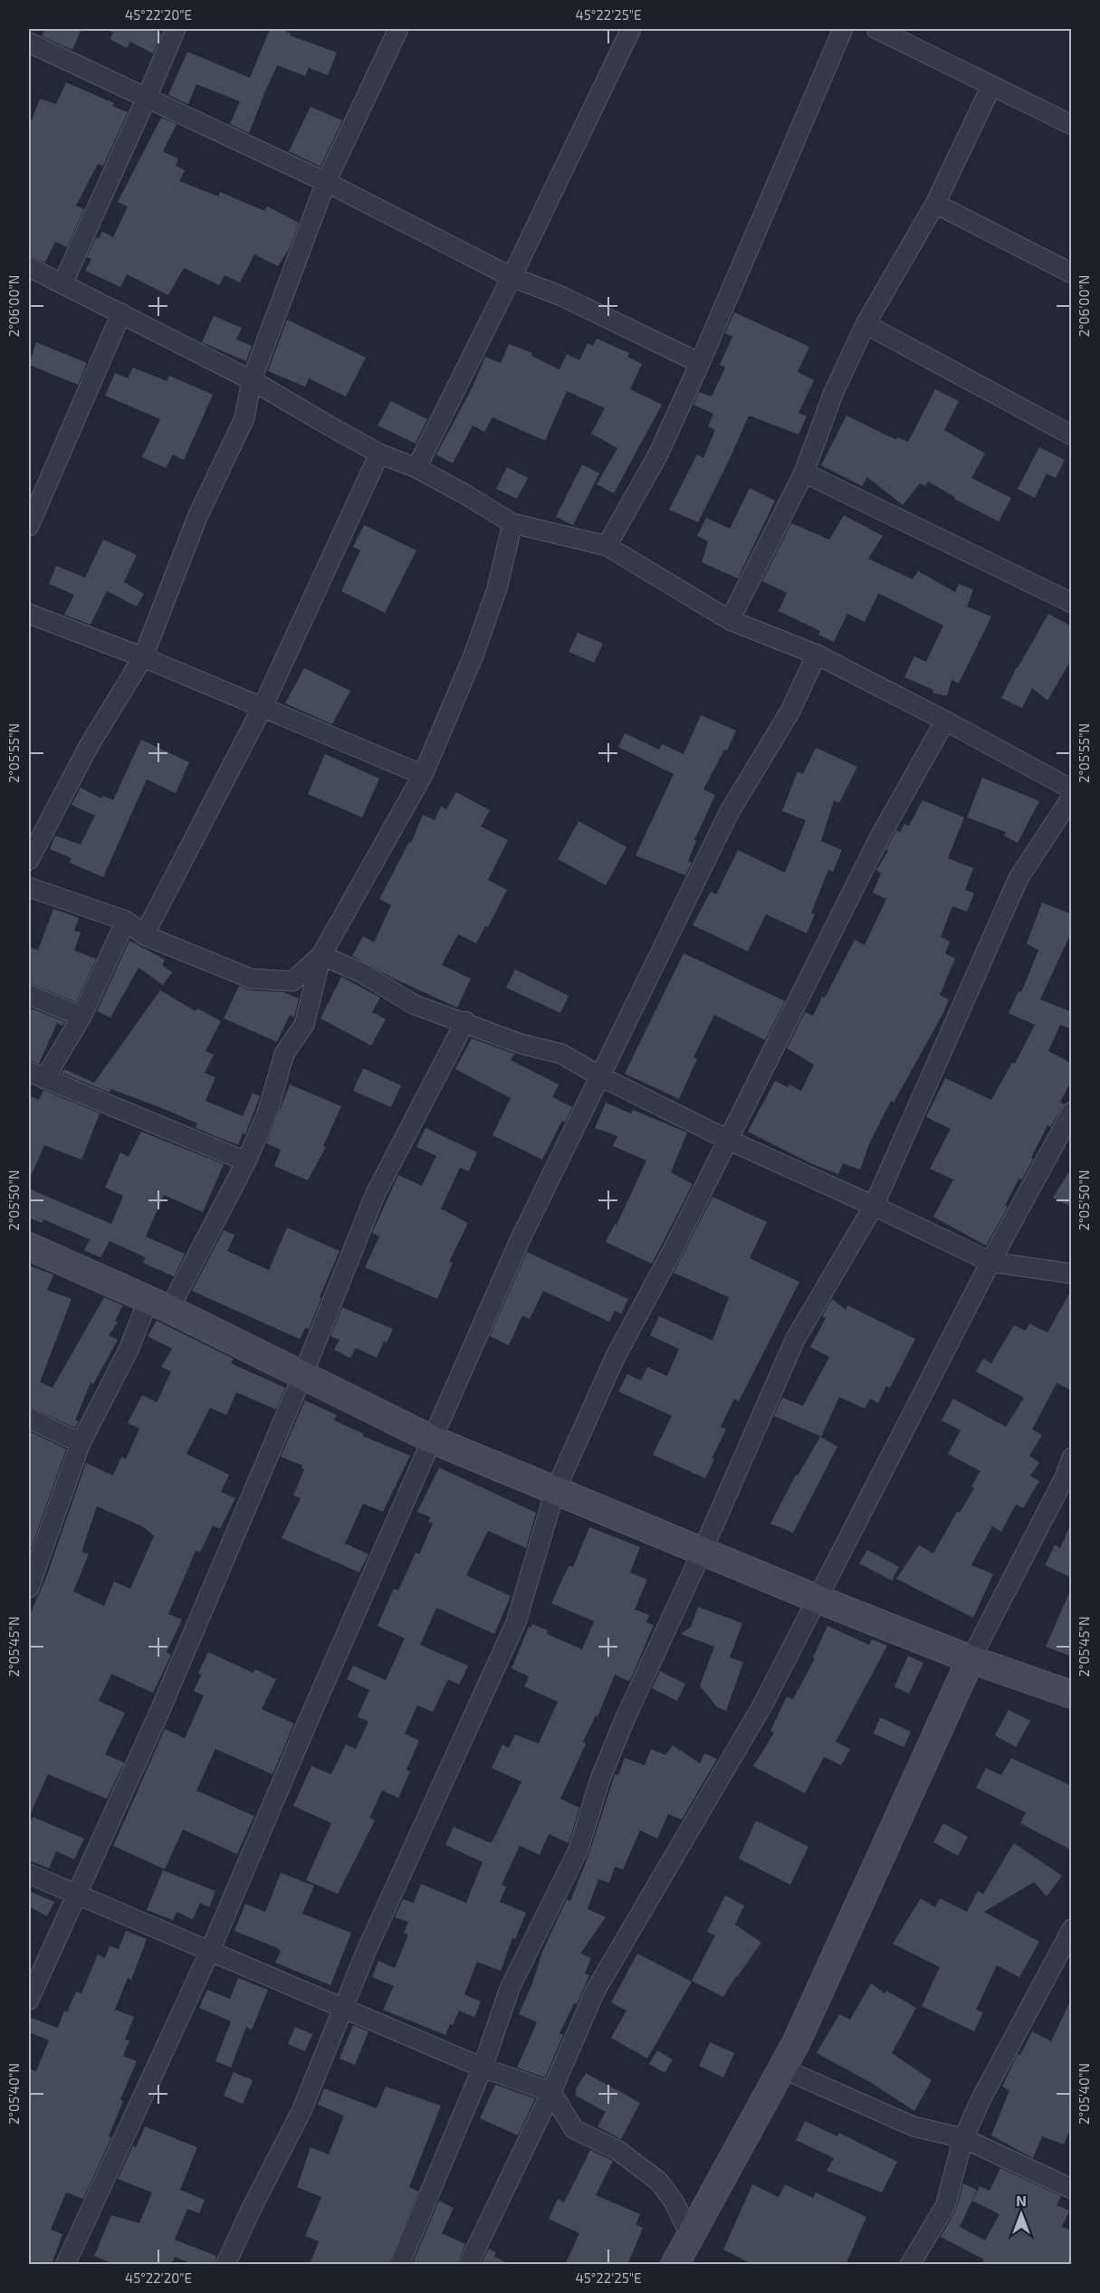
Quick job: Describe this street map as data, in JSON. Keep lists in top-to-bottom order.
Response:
{
  "north": "top",
  "coordinates": [
    "45°22'20\"E",
    "45°22'25\"E",
    "2°06'00\"N",
    "2°05'55\"N",
    "2°05'50\"N",
    "2°05'45\"N",
    "2°05'40\"N"
  ]
}
